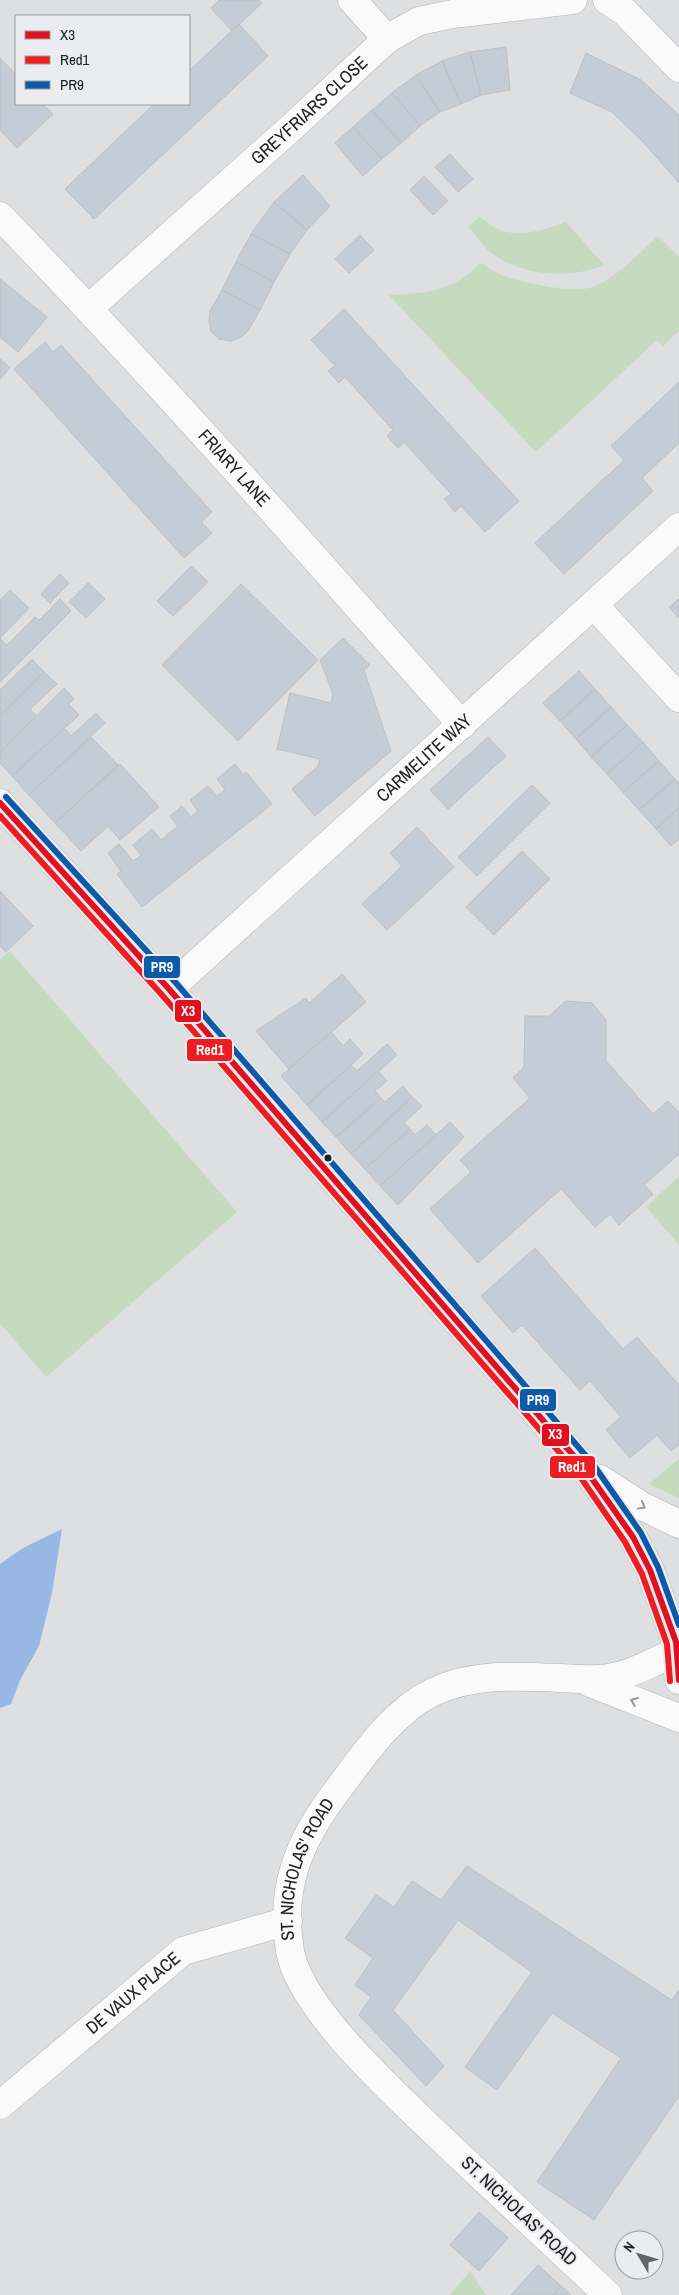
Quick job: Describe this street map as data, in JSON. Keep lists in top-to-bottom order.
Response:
{
  "streets": {
    "main road": [
      "GREYFRIARS CLOSE",
      "FRIARY LANE",
      "CARMELITE WAY",
      "ST. NICHOLAS' ROAD",
      "DE VAUX PLACE"
    ]
  },
  "crossings": [
    ["GREYFRIARS CLOSE", "FRIARY LANE"],
    ["FRIARY LANE", "CARMELITE WAY"],
    ["ST. NICHOLAS' ROAD", "DE VAUX PLACE"]
  ],
  "lines": ["transit line PR9", "transit line X3", "transit line Red1"],
  "legend": ["X3", "Red1", "PR9"],
  "north": "top left"
}
